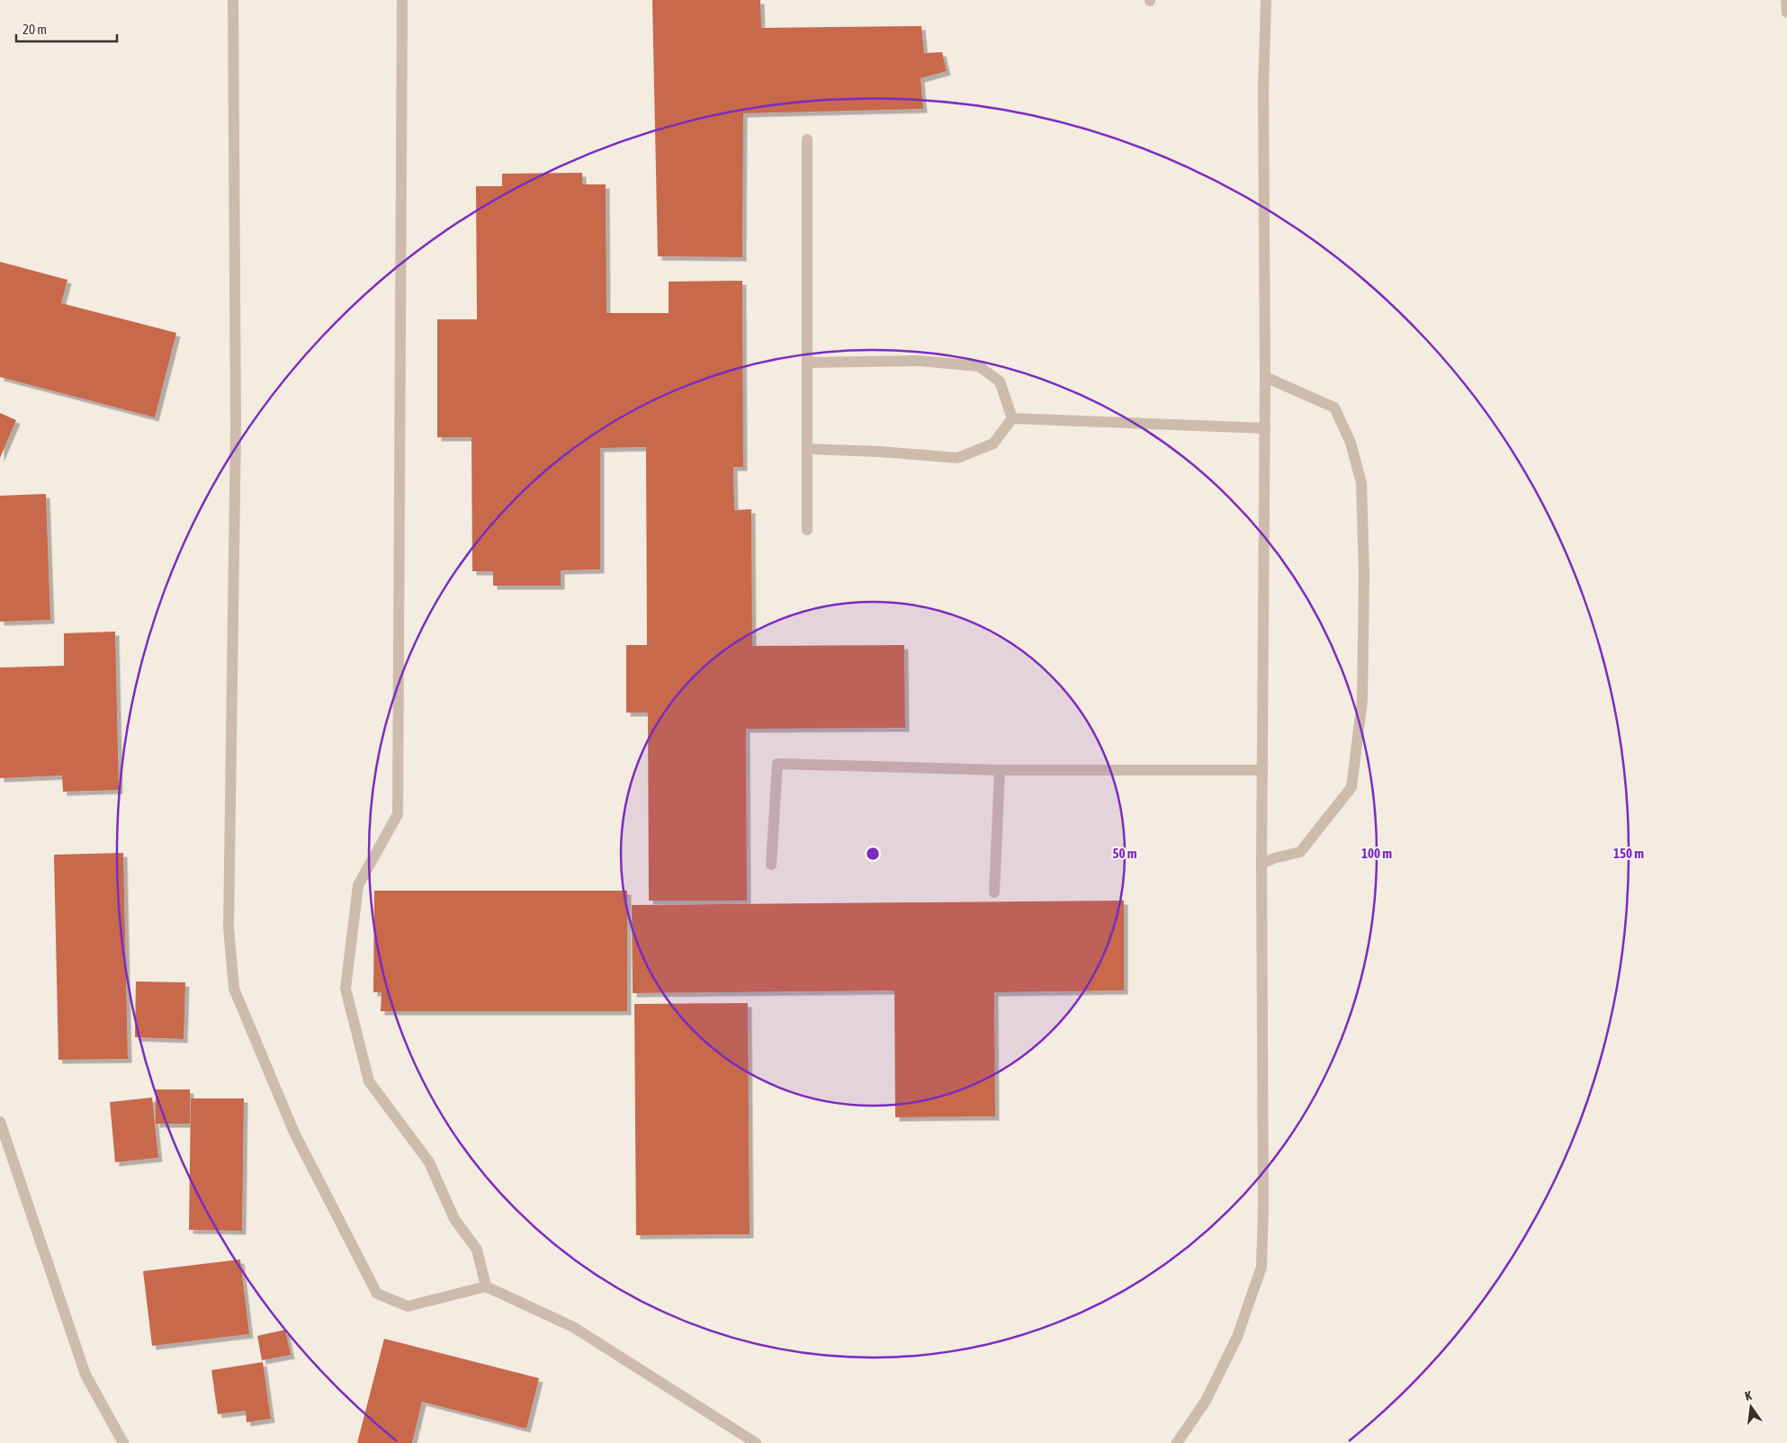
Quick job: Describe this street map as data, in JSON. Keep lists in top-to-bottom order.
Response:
{
  "scale_bar": "20 m",
  "north": "top",
  "rings": ["50 m", "100 m", "150 m"]
}
